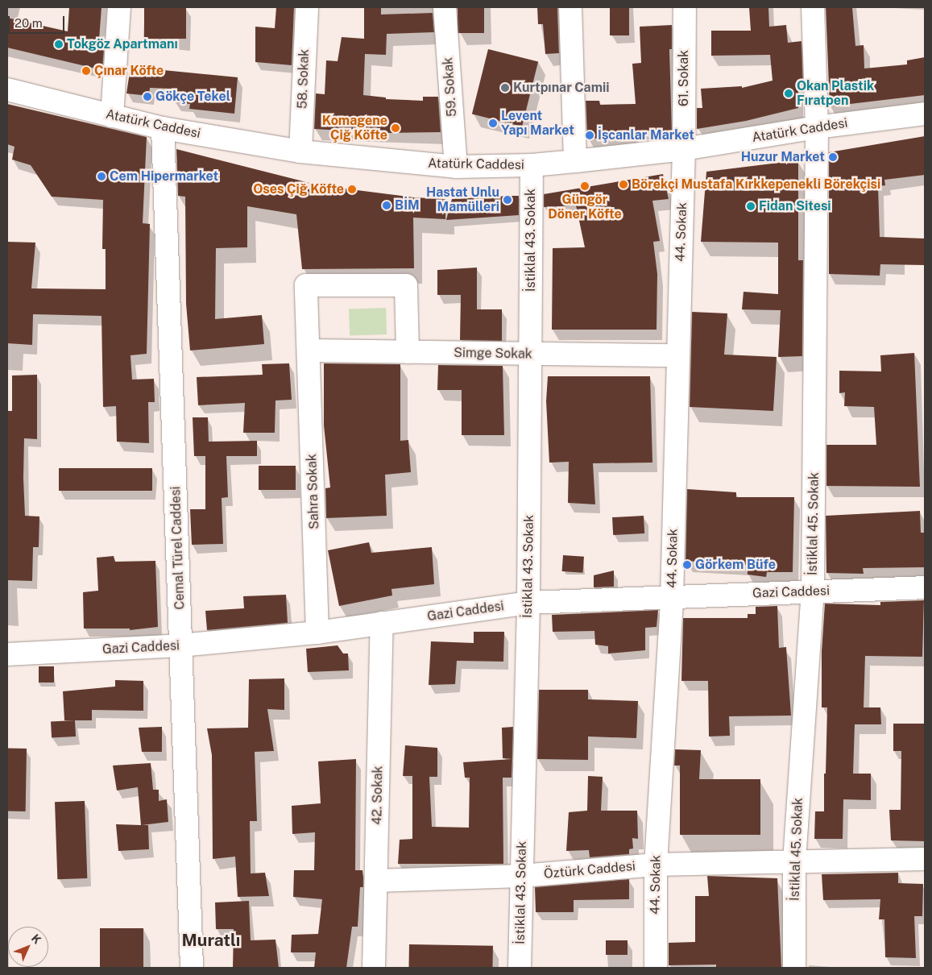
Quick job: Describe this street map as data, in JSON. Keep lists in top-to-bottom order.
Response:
{
  "streets": {
    "street": [
      "61. Sokak",
      "58. Sokak",
      "59. Sokak",
      "Atatürk Caddesi",
      "44. Sokak",
      "İstiklal 43. Sokak",
      "Simge Sokak",
      "Sahra Sokak",
      "İstiklal 45. Sokak",
      "Cemal Türel Caddesi",
      "Gazi Caddesi",
      "42. Sokak",
      "Öztürk Caddesi"
    ]
  },
  "crossings": [
    ["61. Sokak", "Atatürk Caddesi"],
    ["61. Sokak", "44. Sokak"],
    ["58. Sokak", "Atatürk Caddesi"],
    ["59. Sokak", "Atatürk Caddesi"],
    ["Atatürk Caddesi", "44. Sokak"],
    ["Atatürk Caddesi", "İstiklal 43. Sokak"],
    ["Atatürk Caddesi", "İstiklal 45. Sokak"],
    ["Atatürk Caddesi", "Cemal Türel Caddesi"],
    ["44. Sokak", "Simge Sokak"],
    ["44. Sokak", "Gazi Caddesi"],
    ["44. Sokak", "Öztürk Caddesi"],
    ["İstiklal 43. Sokak", "Simge Sokak"],
    ["İstiklal 43. Sokak", "Gazi Caddesi"],
    ["İstiklal 43. Sokak", "Öztürk Caddesi"],
    ["Simge Sokak", "Sahra Sokak"],
    ["Sahra Sokak", "Gazi Caddesi"],
    ["İstiklal 45. Sokak", "Gazi Caddesi"],
    ["İstiklal 45. Sokak", "Öztürk Caddesi"],
    ["Cemal Türel Caddesi", "Gazi Caddesi"],
    ["Gazi Caddesi", "42. Sokak"],
    ["42. Sokak", "Öztürk Caddesi"]
  ],
  "districts": ["Muratlı"],
  "places": [
    "Tokgöz Apartmanı",
    "Çınar Köfte",
    "Kurtpınar Camii",
    "Okan Plastik Fıratpen",
    "Gökçe Tekel",
    "Levent Yapı Market",
    "Komagene Çiğ Köfte",
    "İşcanlar Market",
    "Huzur Market",
    "Cem Hipermarket",
    "Börekçi Mustafa Kırkkepenekli Börekçisi",
    "Güngör Döner Köfte",
    "Oses Çiğ Köfte",
    "Hastat Unlu Mamülleri",
    "BİM",
    "Fidan Sitesi",
    "Görkem Büfe"
  ],
  "scale_bar": "20 m",
  "north": "top right"
}
